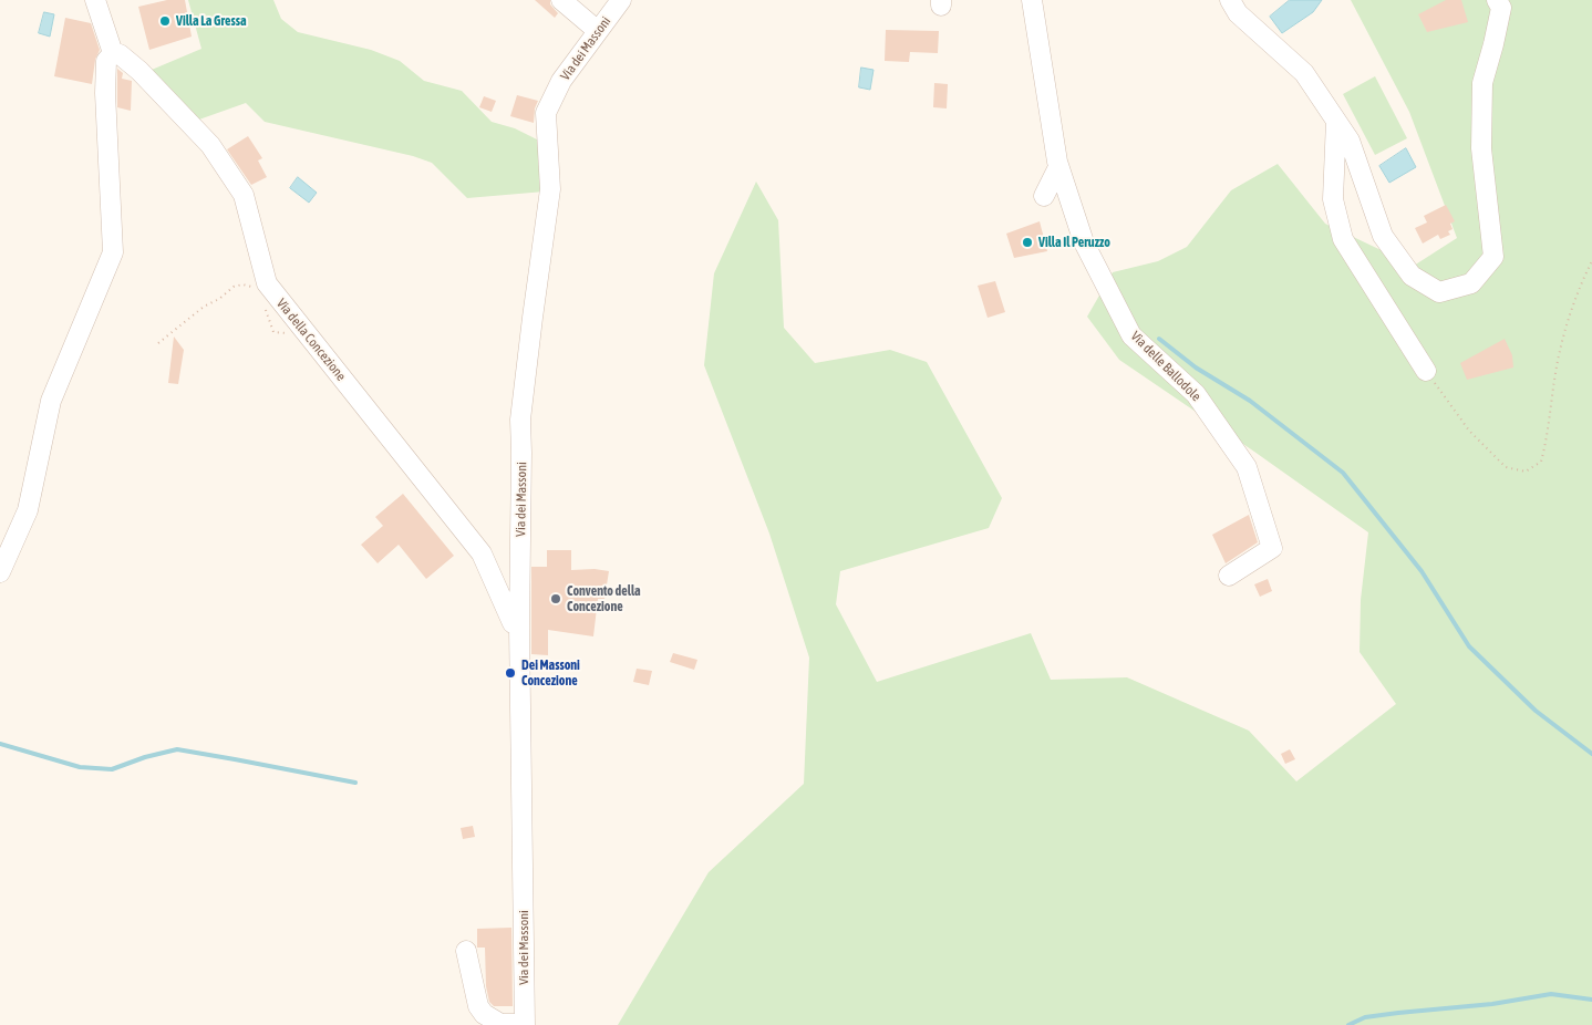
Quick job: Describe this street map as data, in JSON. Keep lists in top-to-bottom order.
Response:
{
  "streets": {
    "street": ["Via dei Massoni", "Via della Concezione", "Via delle Ballodole"]
  },
  "crossings": [
    ["Via dei Massoni", "Via della Concezione"]
  ],
  "places": [
    "Villa La Gressa",
    "Villa Il Peruzzo",
    "Convento della Concezione",
    "Dei Massoni Concezione"
  ]
}
